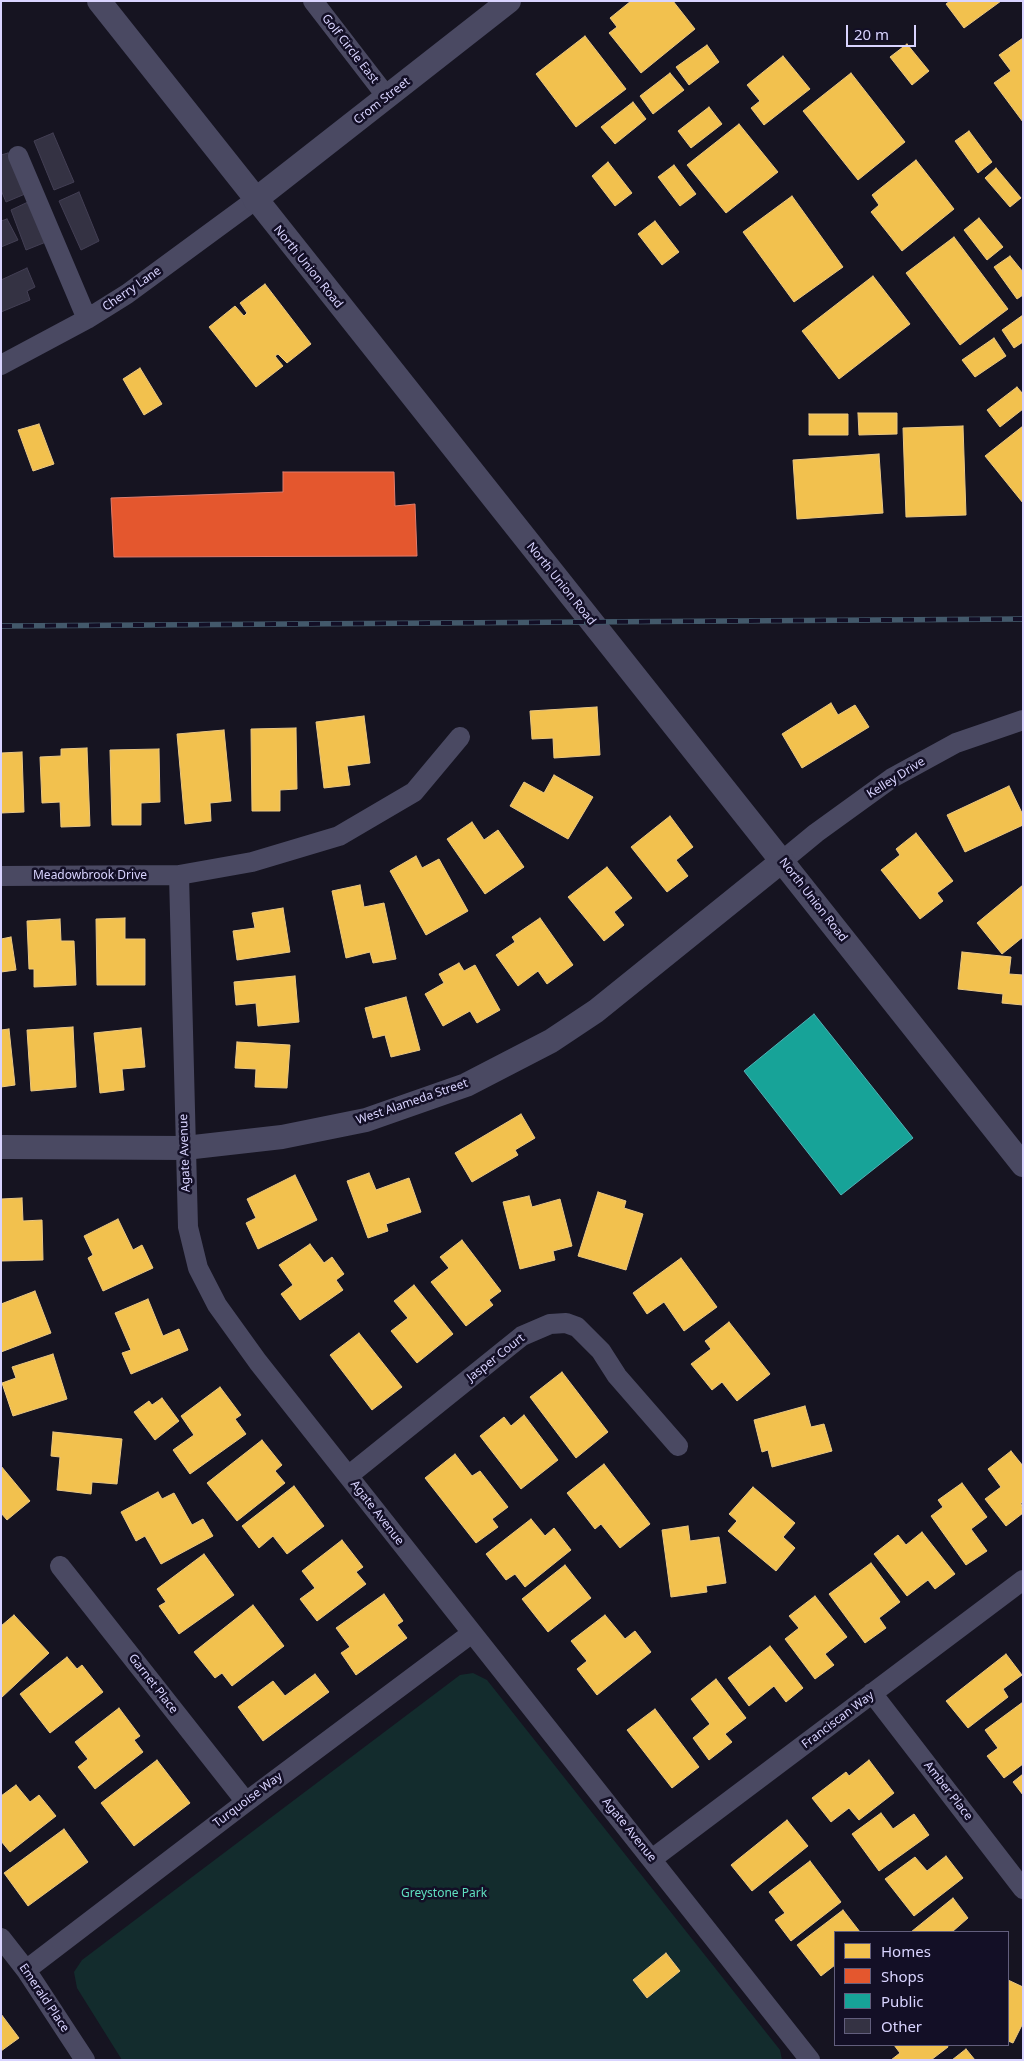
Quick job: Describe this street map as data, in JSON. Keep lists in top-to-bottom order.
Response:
{
  "streets": {
    "street": [
      "Golf Circle East",
      "Crom Street",
      "North Union Road",
      "Cherry Lane",
      "Kelley Drive",
      "Meadowbrook Drive",
      "West Alameda Street",
      "Agate Avenue",
      "Jasper Court",
      "Garnet Place",
      "Franciscan Way",
      "Amber Place",
      "Turquoise Way",
      "Emerald Place"
    ]
  },
  "crossings": [
    ["Golf Circle East", "Crom Street"],
    ["Crom Street", "North Union Road"],
    ["Crom Street", "Cherry Lane"],
    ["North Union Road", "Cherry Lane"],
    ["North Union Road", "Kelley Drive"],
    ["North Union Road", "West Alameda Street"],
    ["Kelley Drive", "West Alameda Street"],
    ["Meadowbrook Drive", "Agate Avenue"],
    ["West Alameda Street", "Agate Avenue"],
    ["Agate Avenue", "Jasper Court"],
    ["Agate Avenue", "Franciscan Way"],
    ["Agate Avenue", "Turquoise Way"],
    ["Garnet Place", "Turquoise Way"],
    ["Franciscan Way", "Amber Place"],
    ["Turquoise Way", "Emerald Place"]
  ],
  "parks": ["Greystone Park"],
  "legend": [
    "Homes",
    "Shops",
    "Public",
    "Other"
  ],
  "scale_bar": "20 m"
}
